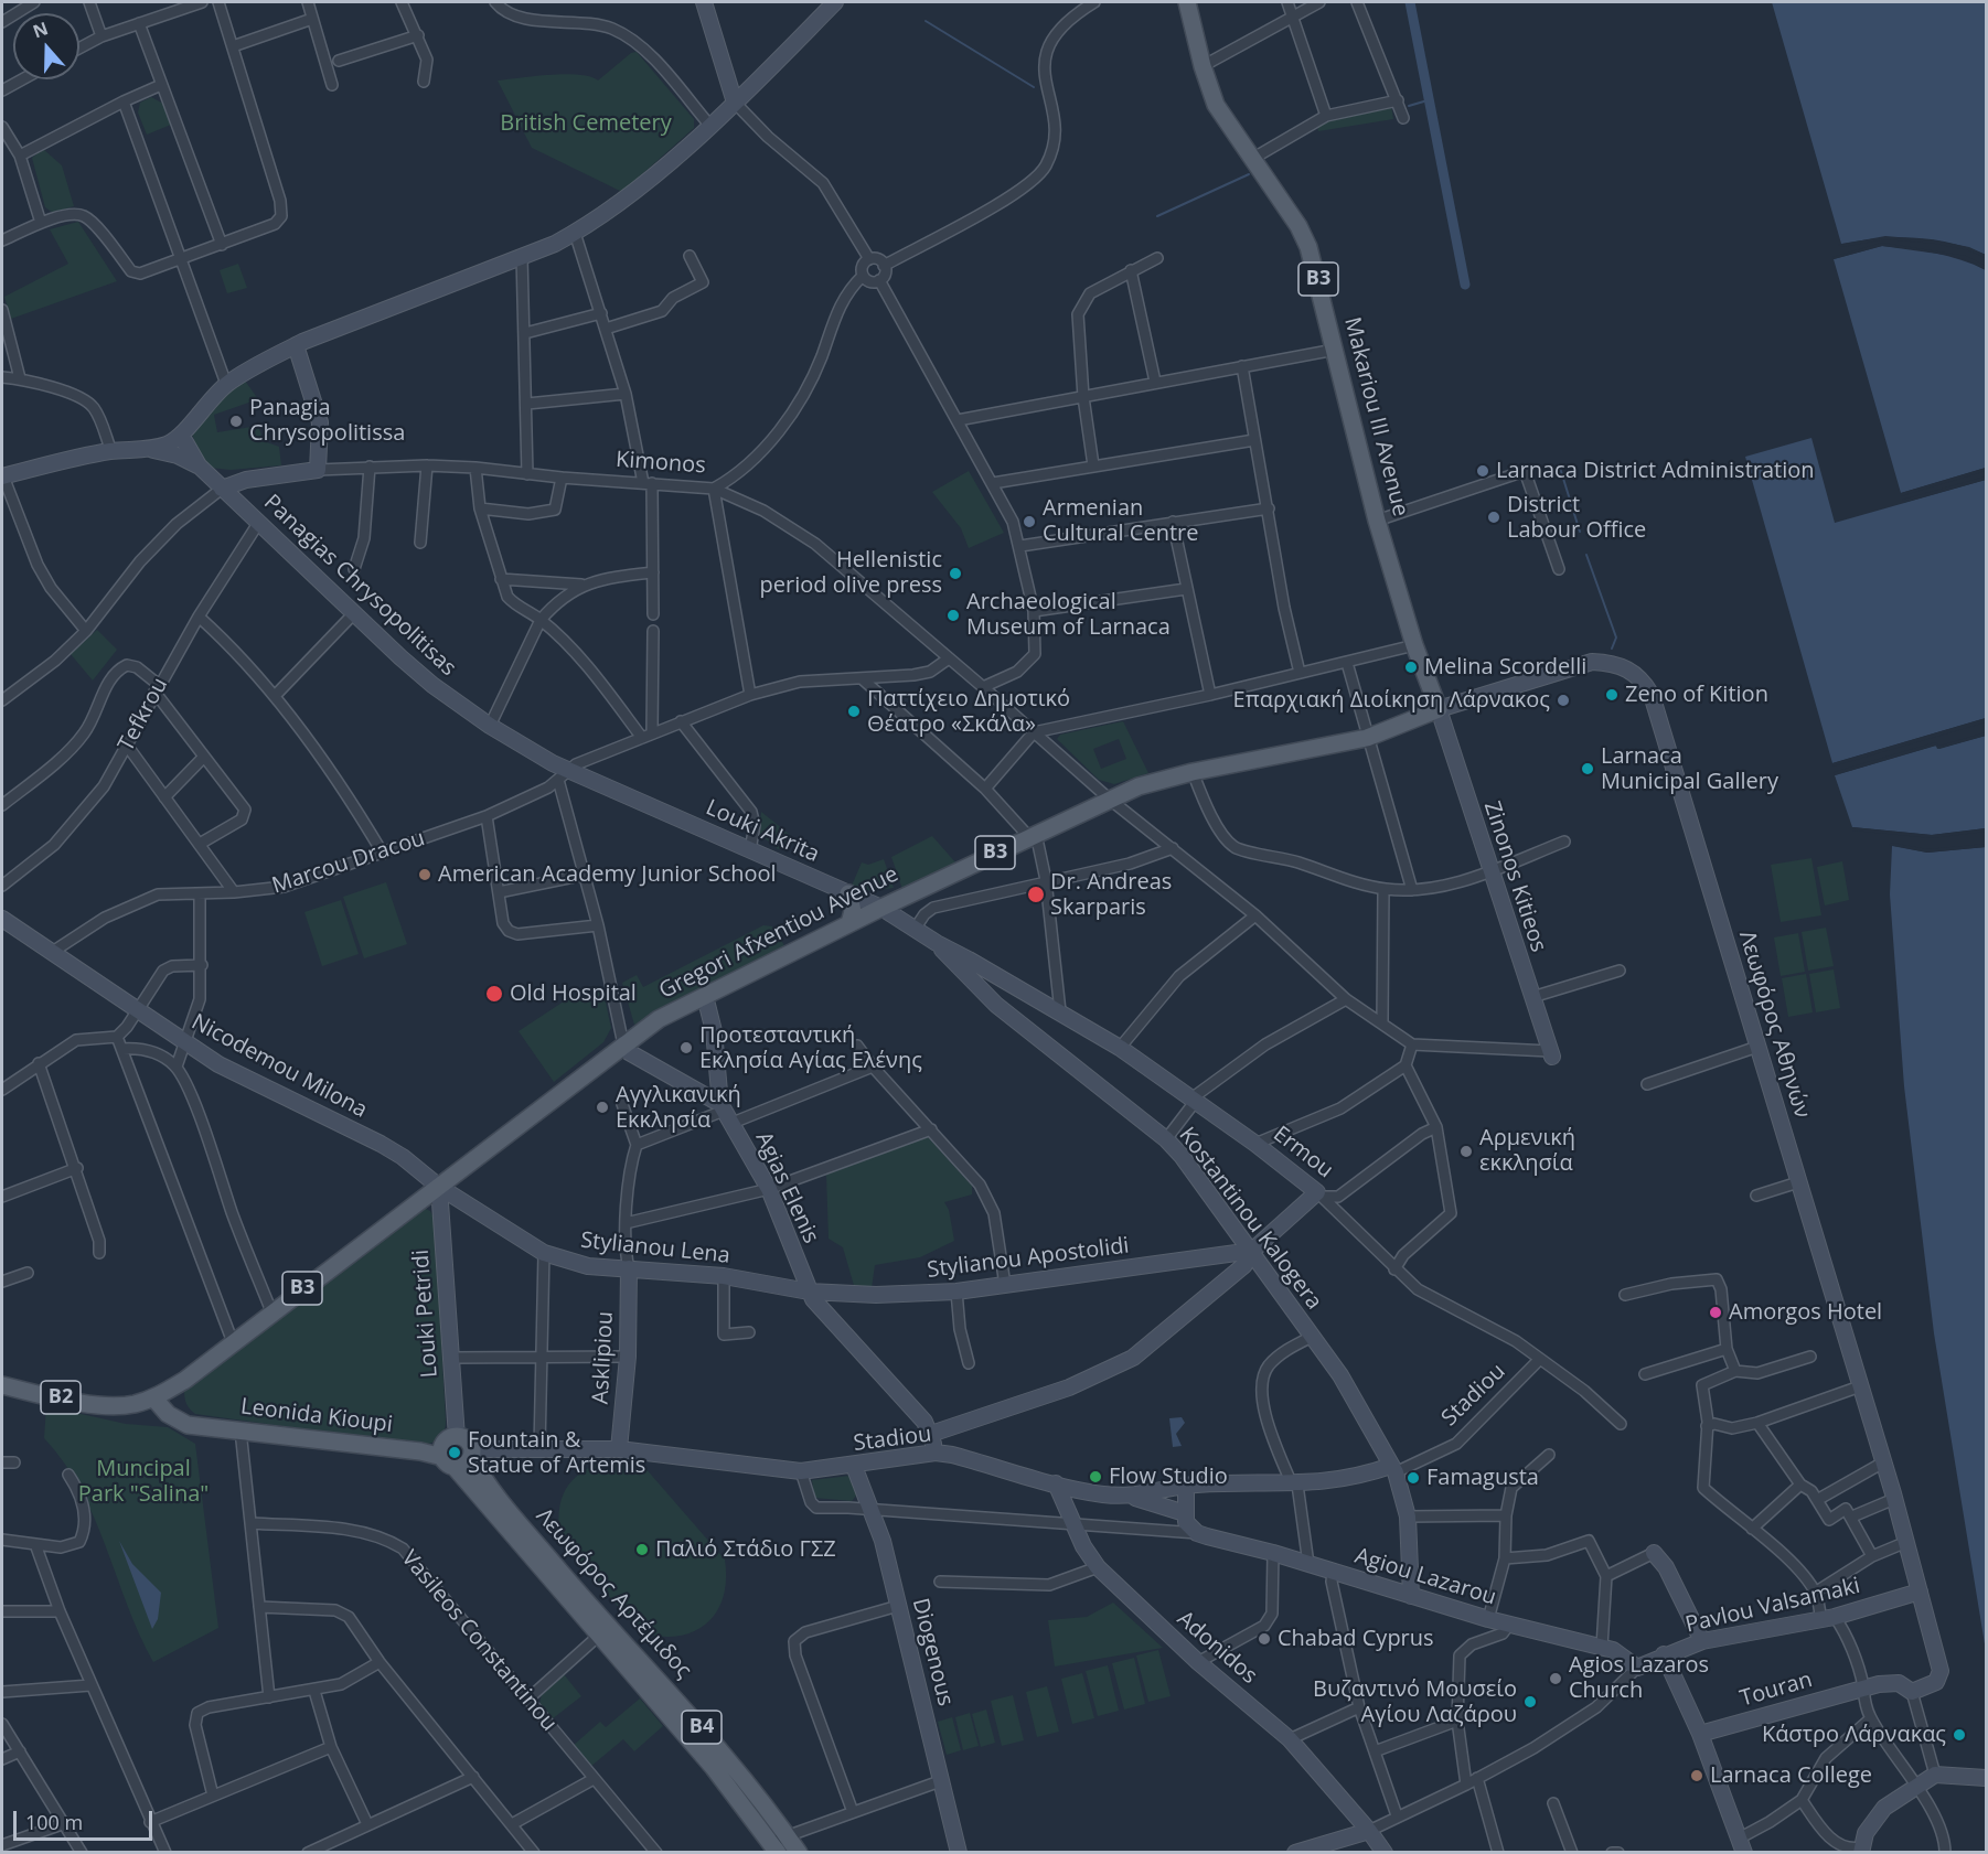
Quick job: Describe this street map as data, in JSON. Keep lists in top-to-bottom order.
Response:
{
  "streets": {
    "main road": [
      "B3",
      "Makariou III Avenue",
      "Gregori Afxentiou Avenue",
      "B2",
      "Leonida Kioupi",
      "Λεωφόρος Αρτέμιδος",
      "B4"
    ],
    "street": [
      "Kimonos",
      "Panagias Chrysopolitisas",
      "Tefkrou",
      "Louki Akrita",
      "Marcou Dracou",
      "Zinonos Kitieos",
      "Λεωφόρος Αθηνών",
      "Nicodemou Milona",
      "Ermou",
      "Agias Elenis",
      "Kostantinou Kalogera",
      "Stylianou Lena",
      "Stylianou Apostolidi",
      "Louki Petridi",
      "Asklipiou",
      "Stadiou",
      "Agiou Lazarou",
      "Pavlou Valsamaki",
      "Vasileos Constantinou",
      "Adonidos",
      "Diogenous",
      "Touran"
    ]
  },
  "crossings": [
    ["Makariou III Avenue", "Zinonos Kitieos"],
    ["Makariou III Avenue", "Gregori Afxentiou Avenue"],
    ["Makariou III Avenue", "Λεωφόρος Αθηνών"],
    ["Kimonos", "Panagias Chrysopolitisas"],
    ["Kimonos", "Marcou Dracou"],
    ["Kimonos", "Gregori Afxentiou Avenue"],
    ["Panagias Chrysopolitisas", "Tefkrou"],
    ["Panagias Chrysopolitisas", "Louki Akrita"],
    ["Panagias Chrysopolitisas", "Marcou Dracou"],
    ["Louki Akrita", "Marcou Dracou"],
    ["Louki Akrita", "Gregori Afxentiou Avenue"],
    ["Louki Akrita", "Ermou"],
    ["Marcou Dracou", "Nicodemou Milona"],
    ["Zinonos Kitieos", "Gregori Afxentiou Avenue"],
    ["Zinonos Kitieos", "Λεωφόρος Αθηνών"],
    ["Gregori Afxentiou Avenue", "Λεωφόρος Αθηνών"],
    ["Gregori Afxentiou Avenue", "Nicodemou Milona"],
    ["Gregori Afxentiou Avenue", "Agias Elenis"],
    ["Gregori Afxentiou Avenue", "Stylianou Lena"],
    ["Gregori Afxentiou Avenue", "Louki Petridi"],
    ["Gregori Afxentiou Avenue", "B2"],
    ["Gregori Afxentiou Avenue", "Leonida Kioupi"],
    ["Λεωφόρος Αθηνών", "Pavlou Valsamaki"],
    ["Λεωφόρος Αθηνών", "Touran"],
    ["Nicodemou Milona", "Stylianou Lena"],
    ["Nicodemou Milona", "Louki Petridi"],
    ["Ermou", "Kostantinou Kalogera"],
    ["Ermou", "Stadiou"],
    ["Agias Elenis", "Stylianou Lena"],
    ["Agias Elenis", "Stylianou Apostolidi"],
    ["Kostantinou Kalogera", "Stylianou Apostolidi"],
    ["Kostantinou Kalogera", "Stadiou"],
    ["Kostantinou Kalogera", "Agiou Lazarou"],
    ["Stylianou Lena", "Stylianou Apostolidi"],
    ["Stylianou Lena", "Louki Petridi"],
    ["Stylianou Lena", "Asklipiou"],
    ["Louki Petridi", "Stadiou"],
    ["Louki Petridi", "Leonida Kioupi"],
    ["Louki Petridi", "Λεωφόρος Αρτέμιδος"],
    ["Louki Petridi", "B4"],
    ["Asklipiou", "Stadiou"],
    ["Stadiou", "Leonida Kioupi"],
    ["Stadiou", "Agiou Lazarou"],
    ["Stadiou", "Λεωφόρος Αρτέμιδος"],
    ["Stadiou", "Adonidos"],
    ["Stadiou", "Diogenous"],
    ["Stadiou", "B4"],
    ["B2", "Leonida Kioupi"],
    ["Leonida Kioupi", "Λεωφόρος Αρτέμιδος"],
    ["Leonida Kioupi", "B4"],
    ["Agiou Lazarou", "Pavlou Valsamaki"],
    ["Agiou Lazarou", "Adonidos"],
    ["Agiou Lazarou", "Diogenous"],
    ["Λεωφόρος Αρτέμιδος", "B4"]
  ],
  "parks": ["British Cemetery", "Muncipal Park \"Salina\""],
  "places": [
    "Panagia Chrysopolitissa",
    "Larnaca District Administration",
    "District Labour Office",
    "Armenian Cultural Centre",
    "Hellenistic period olive press",
    "Archaeological Museum of Larnaca",
    "Melina Scordelli",
    "Zeno of Kition",
    "Επαρχιακή Διοίκηση Λάρνακος",
    "Παττίχειο Δημοτικό Θέατρο «Σκάλα»",
    "Larnaca Municipal Gallery",
    "American Academy Junior School",
    "Dr. Andreas Skarparis",
    "Old Hospital",
    "Προτεσταντική Εκλησία Αγίας Ελένης",
    "Αγγλικανική Εκκλησία",
    "Αρμενική εκκλησία",
    "Amorgos Hotel",
    "Fountain & Statue of Artemis",
    "Flow Studio",
    "Famagusta",
    "Παλιό Στάδιο ΓΣΖ",
    "Chabad Cyprus",
    "Agios Lazaros Church",
    "Βυζαντινό Μουσείο Αγίου Λαζάρου",
    "Κάστρο Λάρνακας",
    "Larnaca College"
  ],
  "scale_bar": "100 m",
  "north": "top"
}
